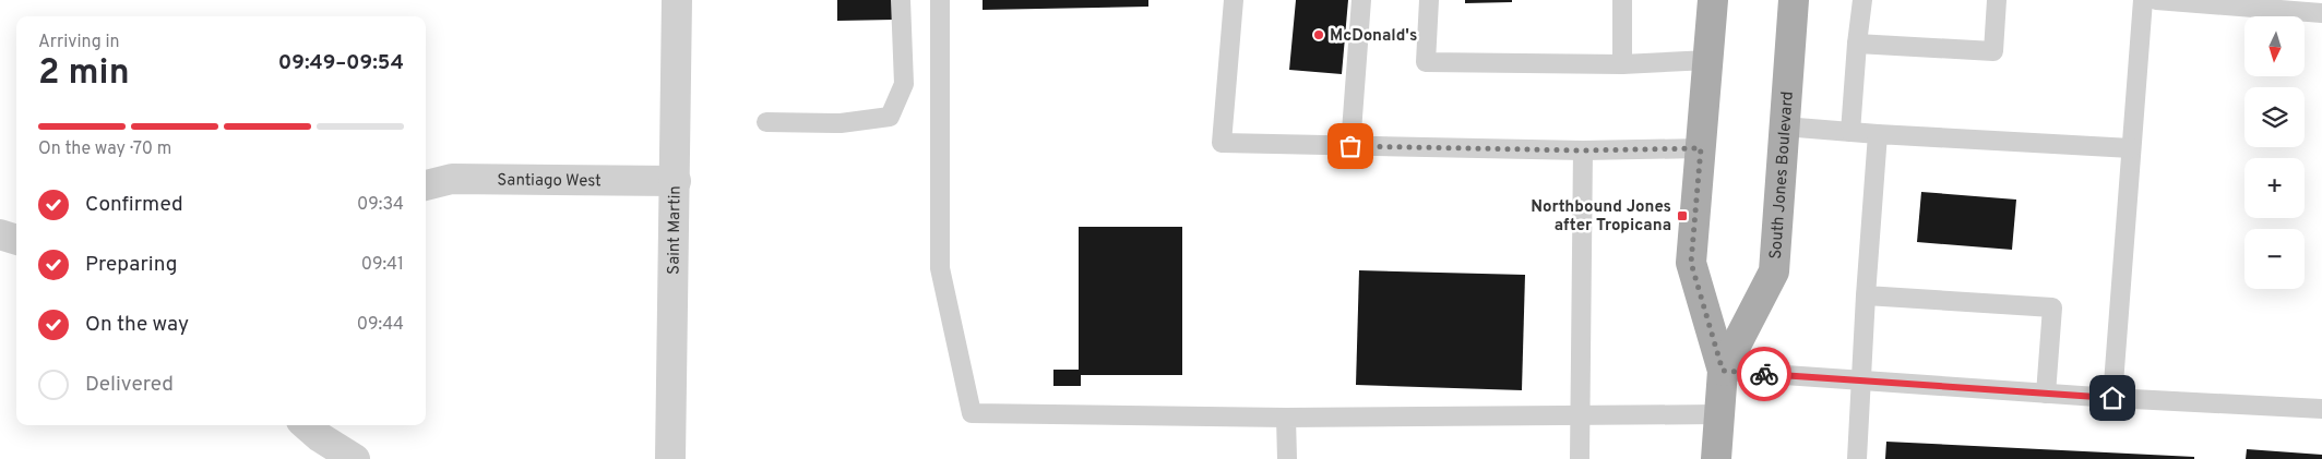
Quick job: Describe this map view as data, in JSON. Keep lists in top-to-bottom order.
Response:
{
  "streets": {
    "main road": ["South Jones Boulevard"],
    "street": ["Santiago West", "Saint Martin"]
  },
  "crossings": [
    ["Santiago West", "Saint Martin"]
  ],
  "places": {
    "other": ["McDonald's"],
    "transit": ["Northbound Jones after Tropicana"]
  },
  "north": "bottom",
  "page": {
    "map_buttons": ["+", "−"],
    "heading": ["2 min", "Arriving in", "09:49–09:54"],
    "bar": "On the way · 70 m",
    "list": [
      ["Confirmed", "09:34"],
      ["Preparing", "09:41"],
      ["On the way", "09:44"],
      "Delivered"
    ]
  }
}
